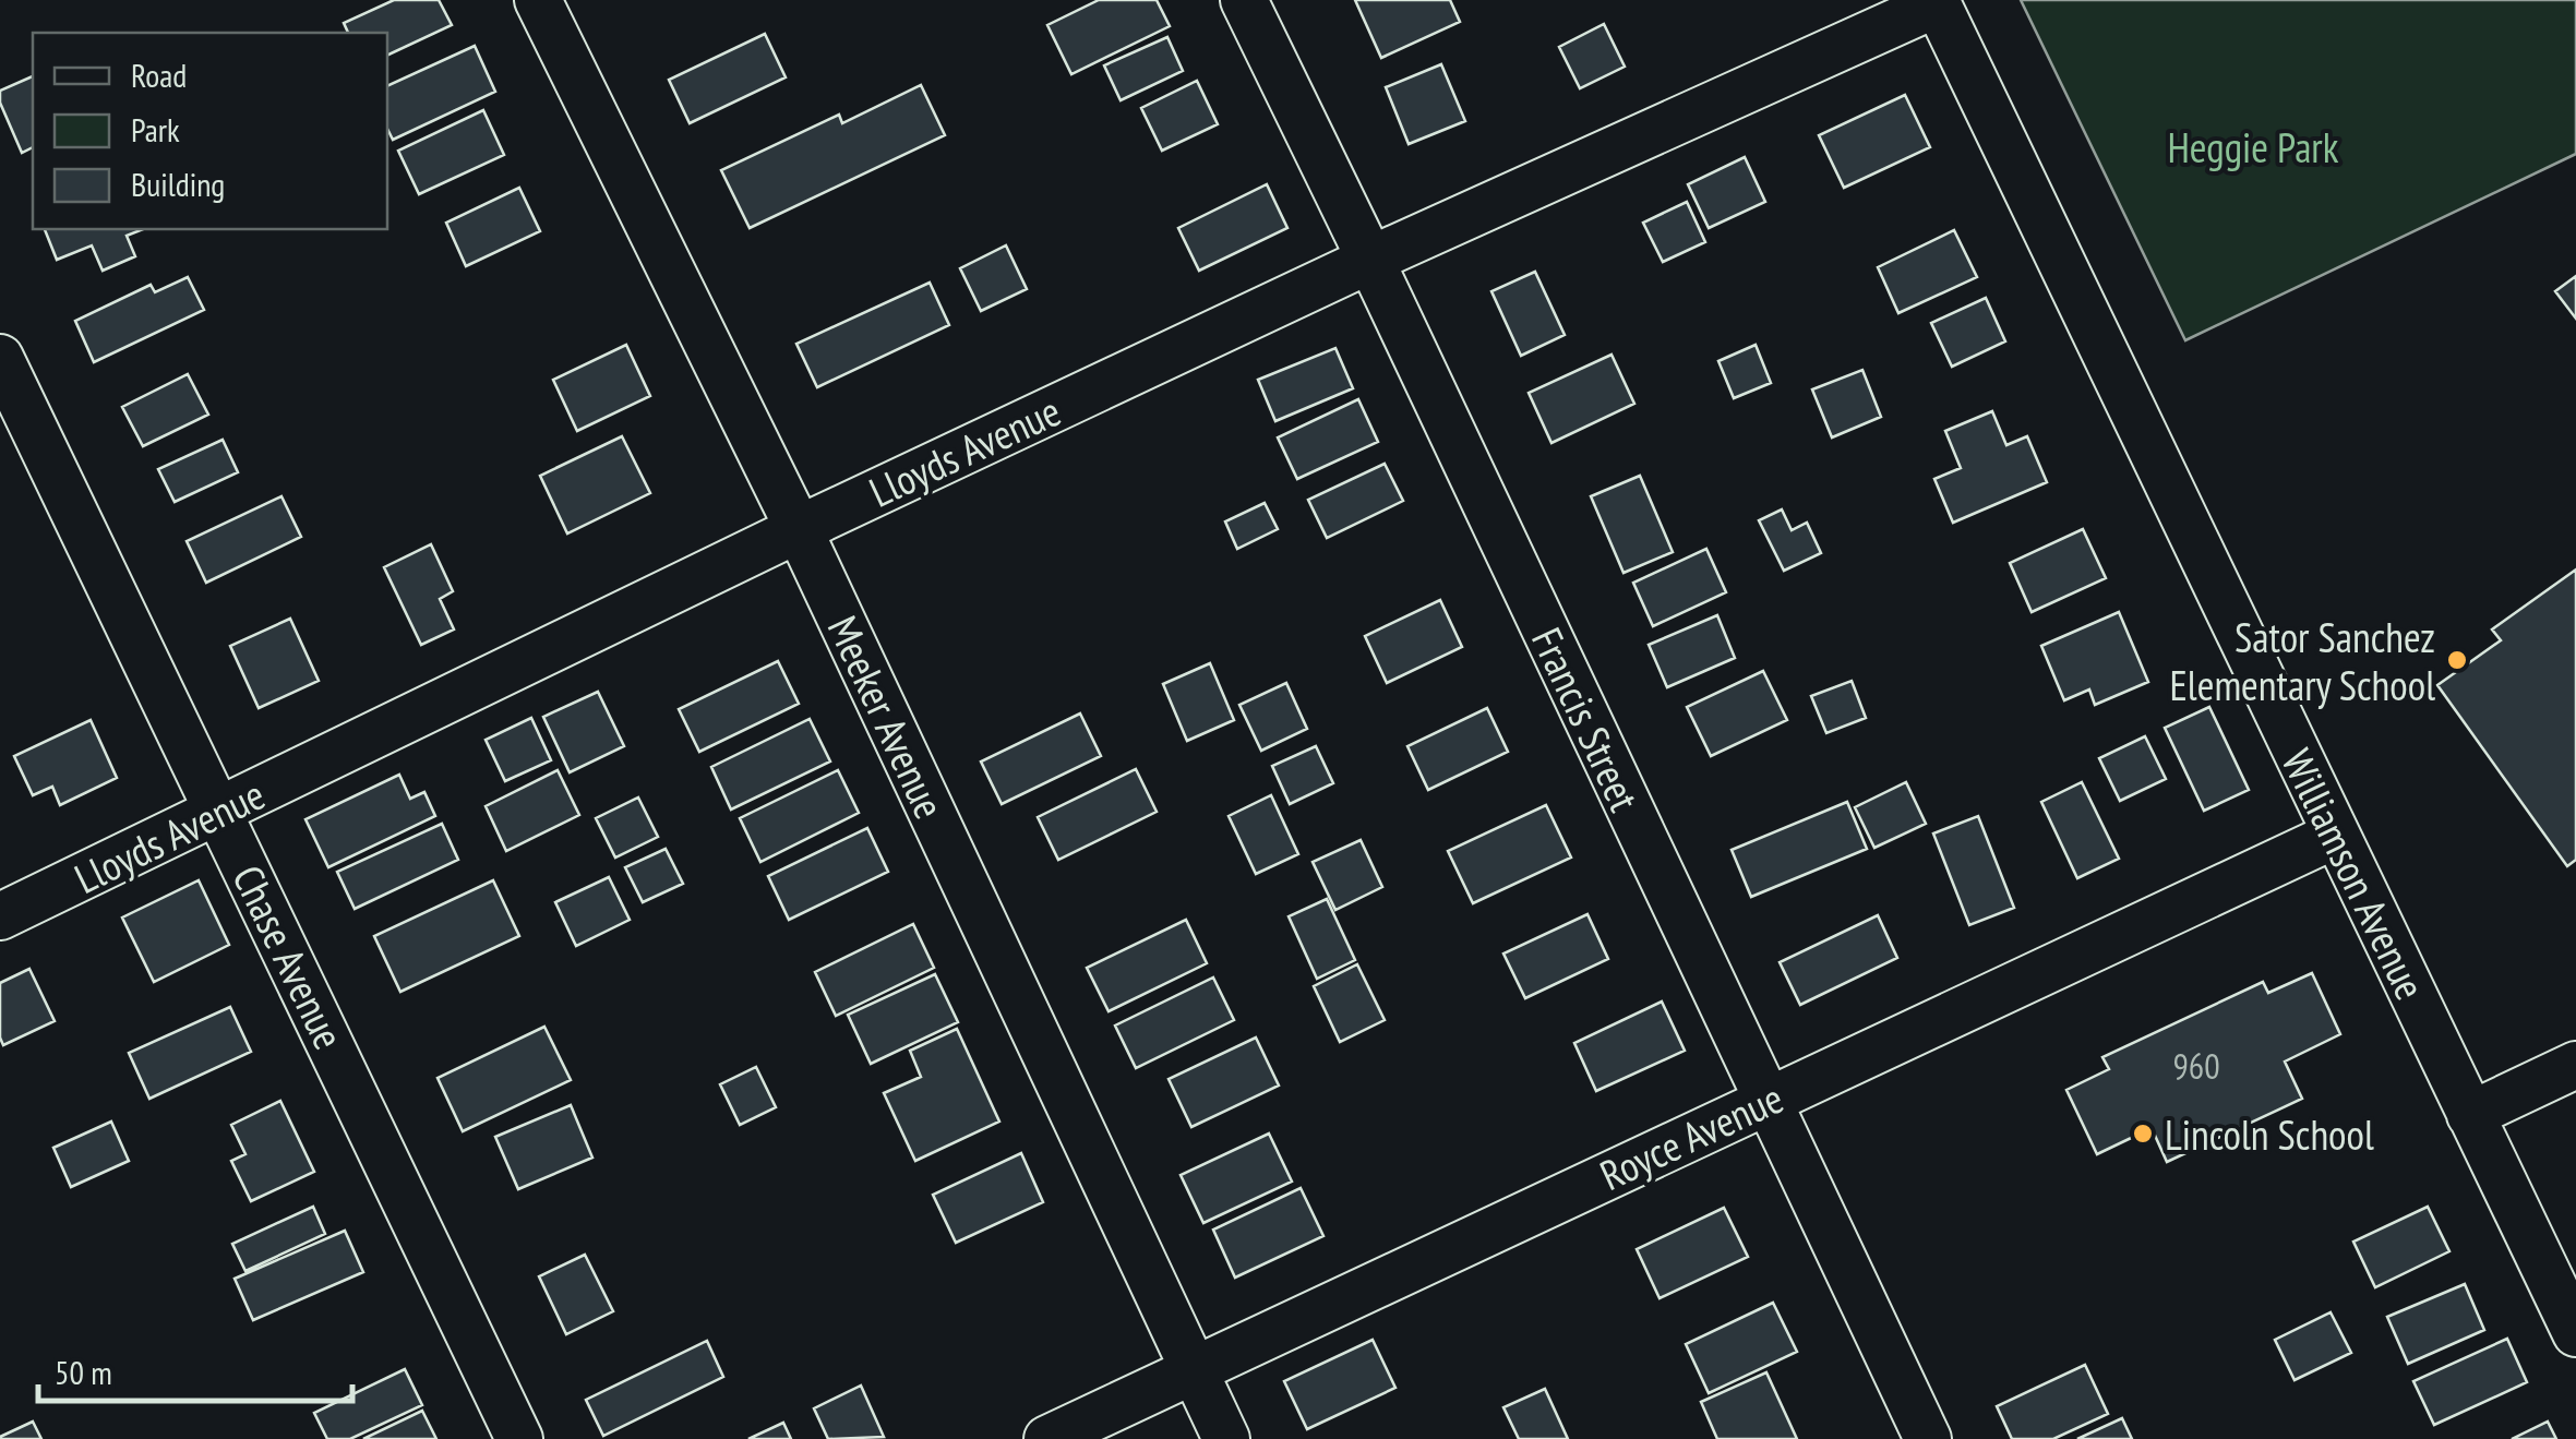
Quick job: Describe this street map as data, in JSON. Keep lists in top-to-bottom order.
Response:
{
  "streets": {
    "street": [
      "Lloyds Avenue",
      "Meeker Avenue",
      "Francis Street",
      "Williamson Avenue",
      "Chase Avenue",
      "Royce Avenue"
    ]
  },
  "crossings": [
    ["Lloyds Avenue", "Meeker Avenue"],
    ["Lloyds Avenue", "Francis Street"],
    ["Lloyds Avenue", "Williamson Avenue"],
    ["Lloyds Avenue", "Chase Avenue"],
    ["Meeker Avenue", "Royce Avenue"],
    ["Francis Street", "Royce Avenue"],
    ["Williamson Avenue", "Royce Avenue"]
  ],
  "parks": ["Heggie Park"],
  "places": ["Sator Sanchez Elementary School", "Lincoln School"],
  "house_numbers": ["960"],
  "legend": ["Road", "Park", "Building"],
  "scale_bar": "50 m"
}
